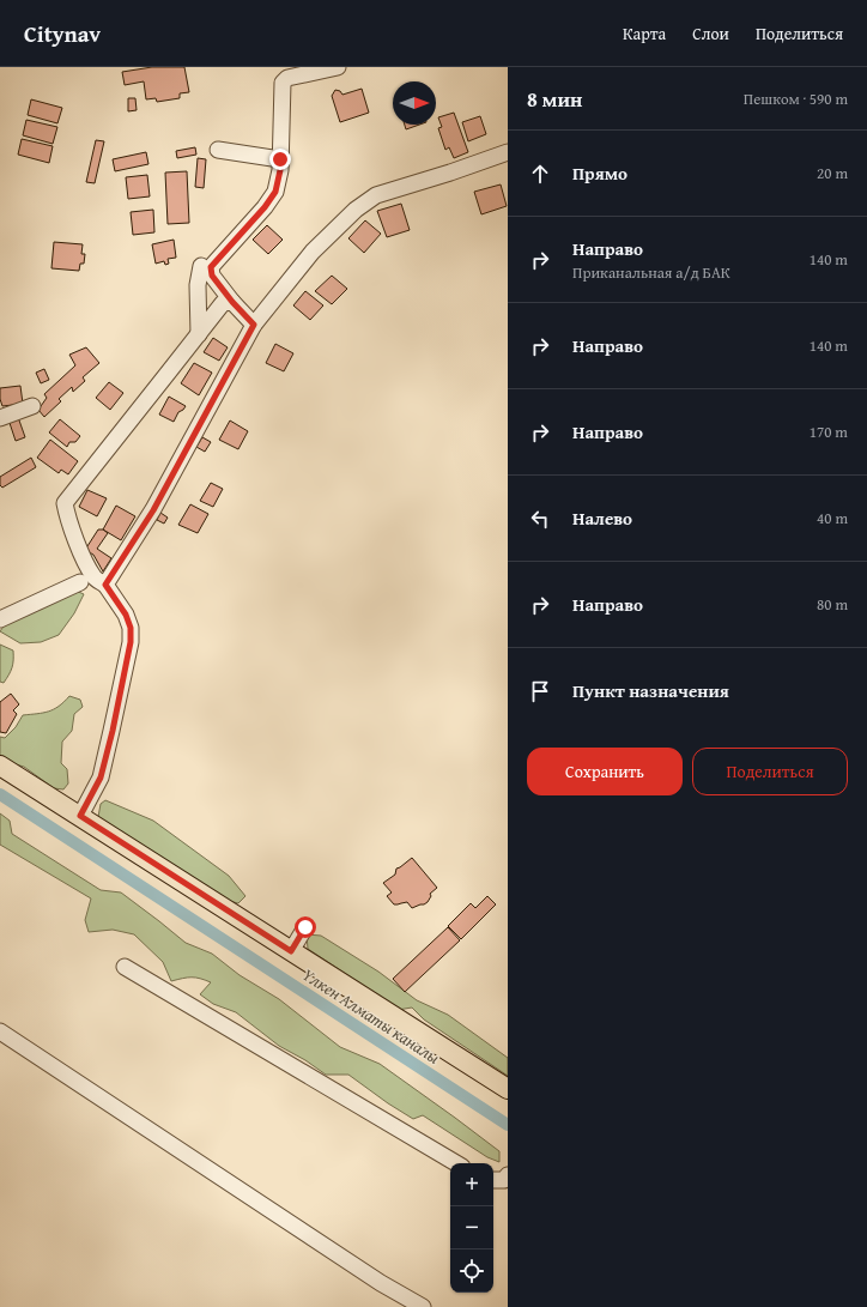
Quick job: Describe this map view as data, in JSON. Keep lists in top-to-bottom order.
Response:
{
  "water": ["Үлкен Алматы каналы"],
  "north": "right",
  "page": {
    "header": "Citynav",
    "nav": ["Карта", "Слои", "Поделиться"],
    "heading": ["8 мин", "Пешком · 590 m"],
    "list": [
      ["Прямо", "20 m"],
      ["Направо", "Приканальная а/д БАК", "140 m"],
      ["Направо", "140 m"],
      ["Направо", "170 m"],
      ["Налево", "40 m"],
      ["Направо", "80 m"],
      "Пункт назначения"
    ],
    "buttons": ["Сохранить", "Поделиться"],
    "map_buttons": ["+", "−"]
  }
}
